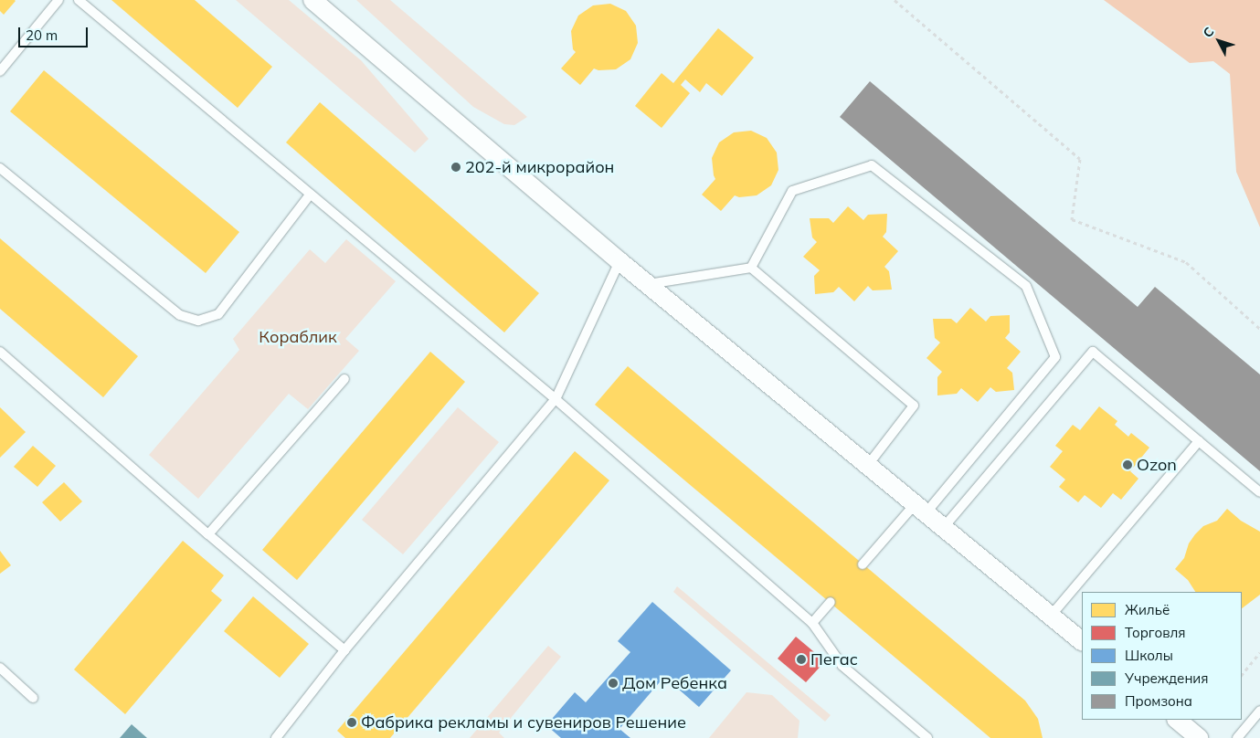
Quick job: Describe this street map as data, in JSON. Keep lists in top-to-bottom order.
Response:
{
  "parks": ["Кораблик"],
  "places": [
    "202-й микрорайон",
    "Ozon",
    "Пегас",
    "Дом Ребенка",
    "Фабрика рекламы и сувениров Решение"
  ],
  "legend": [
    "Жильё",
    "Торговля",
    "Школы",
    "Учреждения",
    "Промзона"
  ],
  "scale_bar": "20 m",
  "north": "top left"
}
